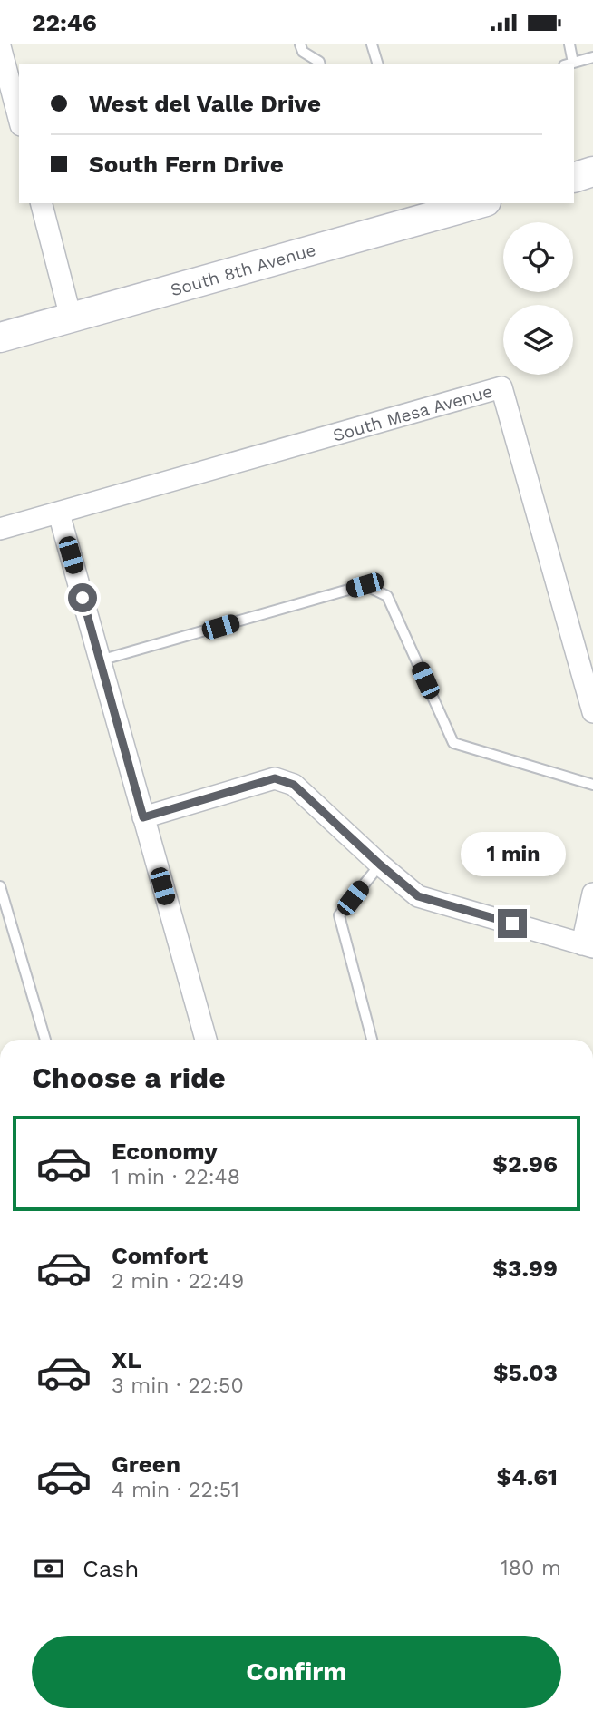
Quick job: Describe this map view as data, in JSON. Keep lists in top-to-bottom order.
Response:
{
  "streets": {
    "street": ["South 8th Avenue", "South Mesa Avenue"]
  },
  "page": {
    "status": "22:46",
    "banner": ["West del Valle Drive", "South Fern Drive"],
    "bubble": "1 min",
    "heading": "Choose a ride",
    "list": [
      {
        "name": "Economy",
        "note": "1 min · 22:48",
        "value": "$2.96"
      },
      {
        "name": "Comfort",
        "note": "2 min · 22:49",
        "value": "$3.99"
      },
      {
        "name": "XL",
        "note": "3 min · 22:50",
        "value": "$5.03"
      },
      {
        "name": "Green",
        "note": "4 min · 22:51",
        "value": "$4.61"
      }
    ],
    "pay": ["Cash", "180 m"],
    "buttons": "Confirm"
  }
}
